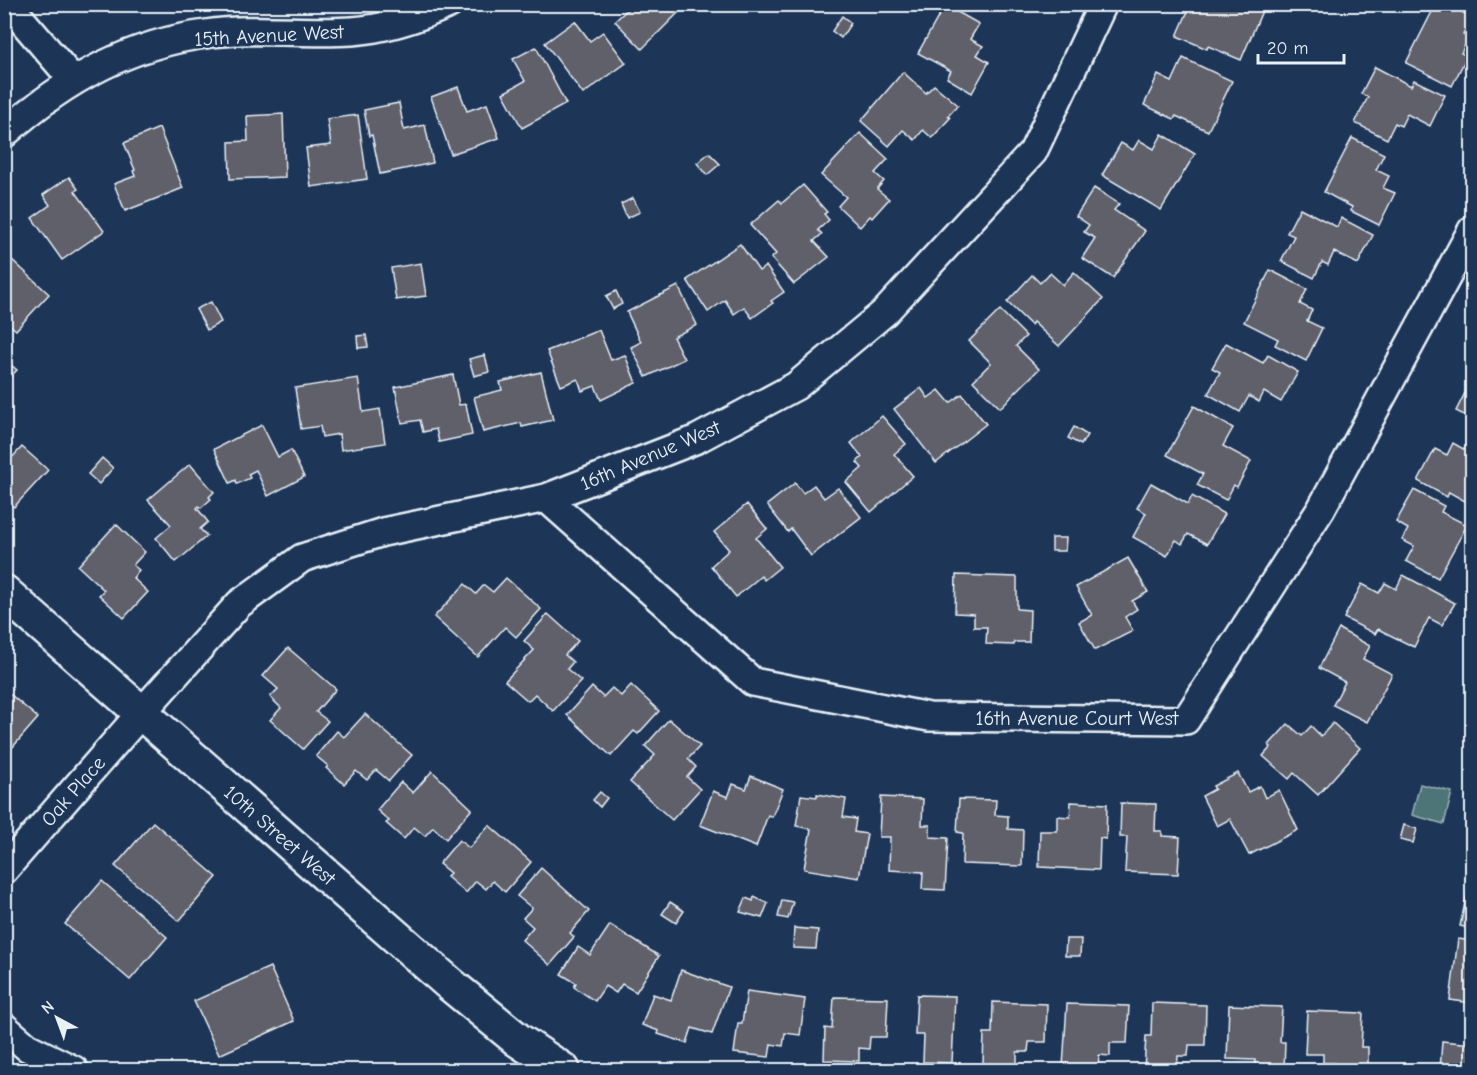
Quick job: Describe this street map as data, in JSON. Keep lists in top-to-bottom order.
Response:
{
  "streets": {
    "street": [
      "15th Avenue West",
      "16th Avenue West",
      "16th Avenue Court West",
      "Oak Place",
      "10th Street West"
    ]
  },
  "crossings": [
    ["16th Avenue West", "16th Avenue Court West"],
    ["16th Avenue West", "Oak Place"],
    ["16th Avenue West", "10th Street West"],
    ["Oak Place", "10th Street West"]
  ],
  "scale_bar": "20 m",
  "north": "top left"
}
